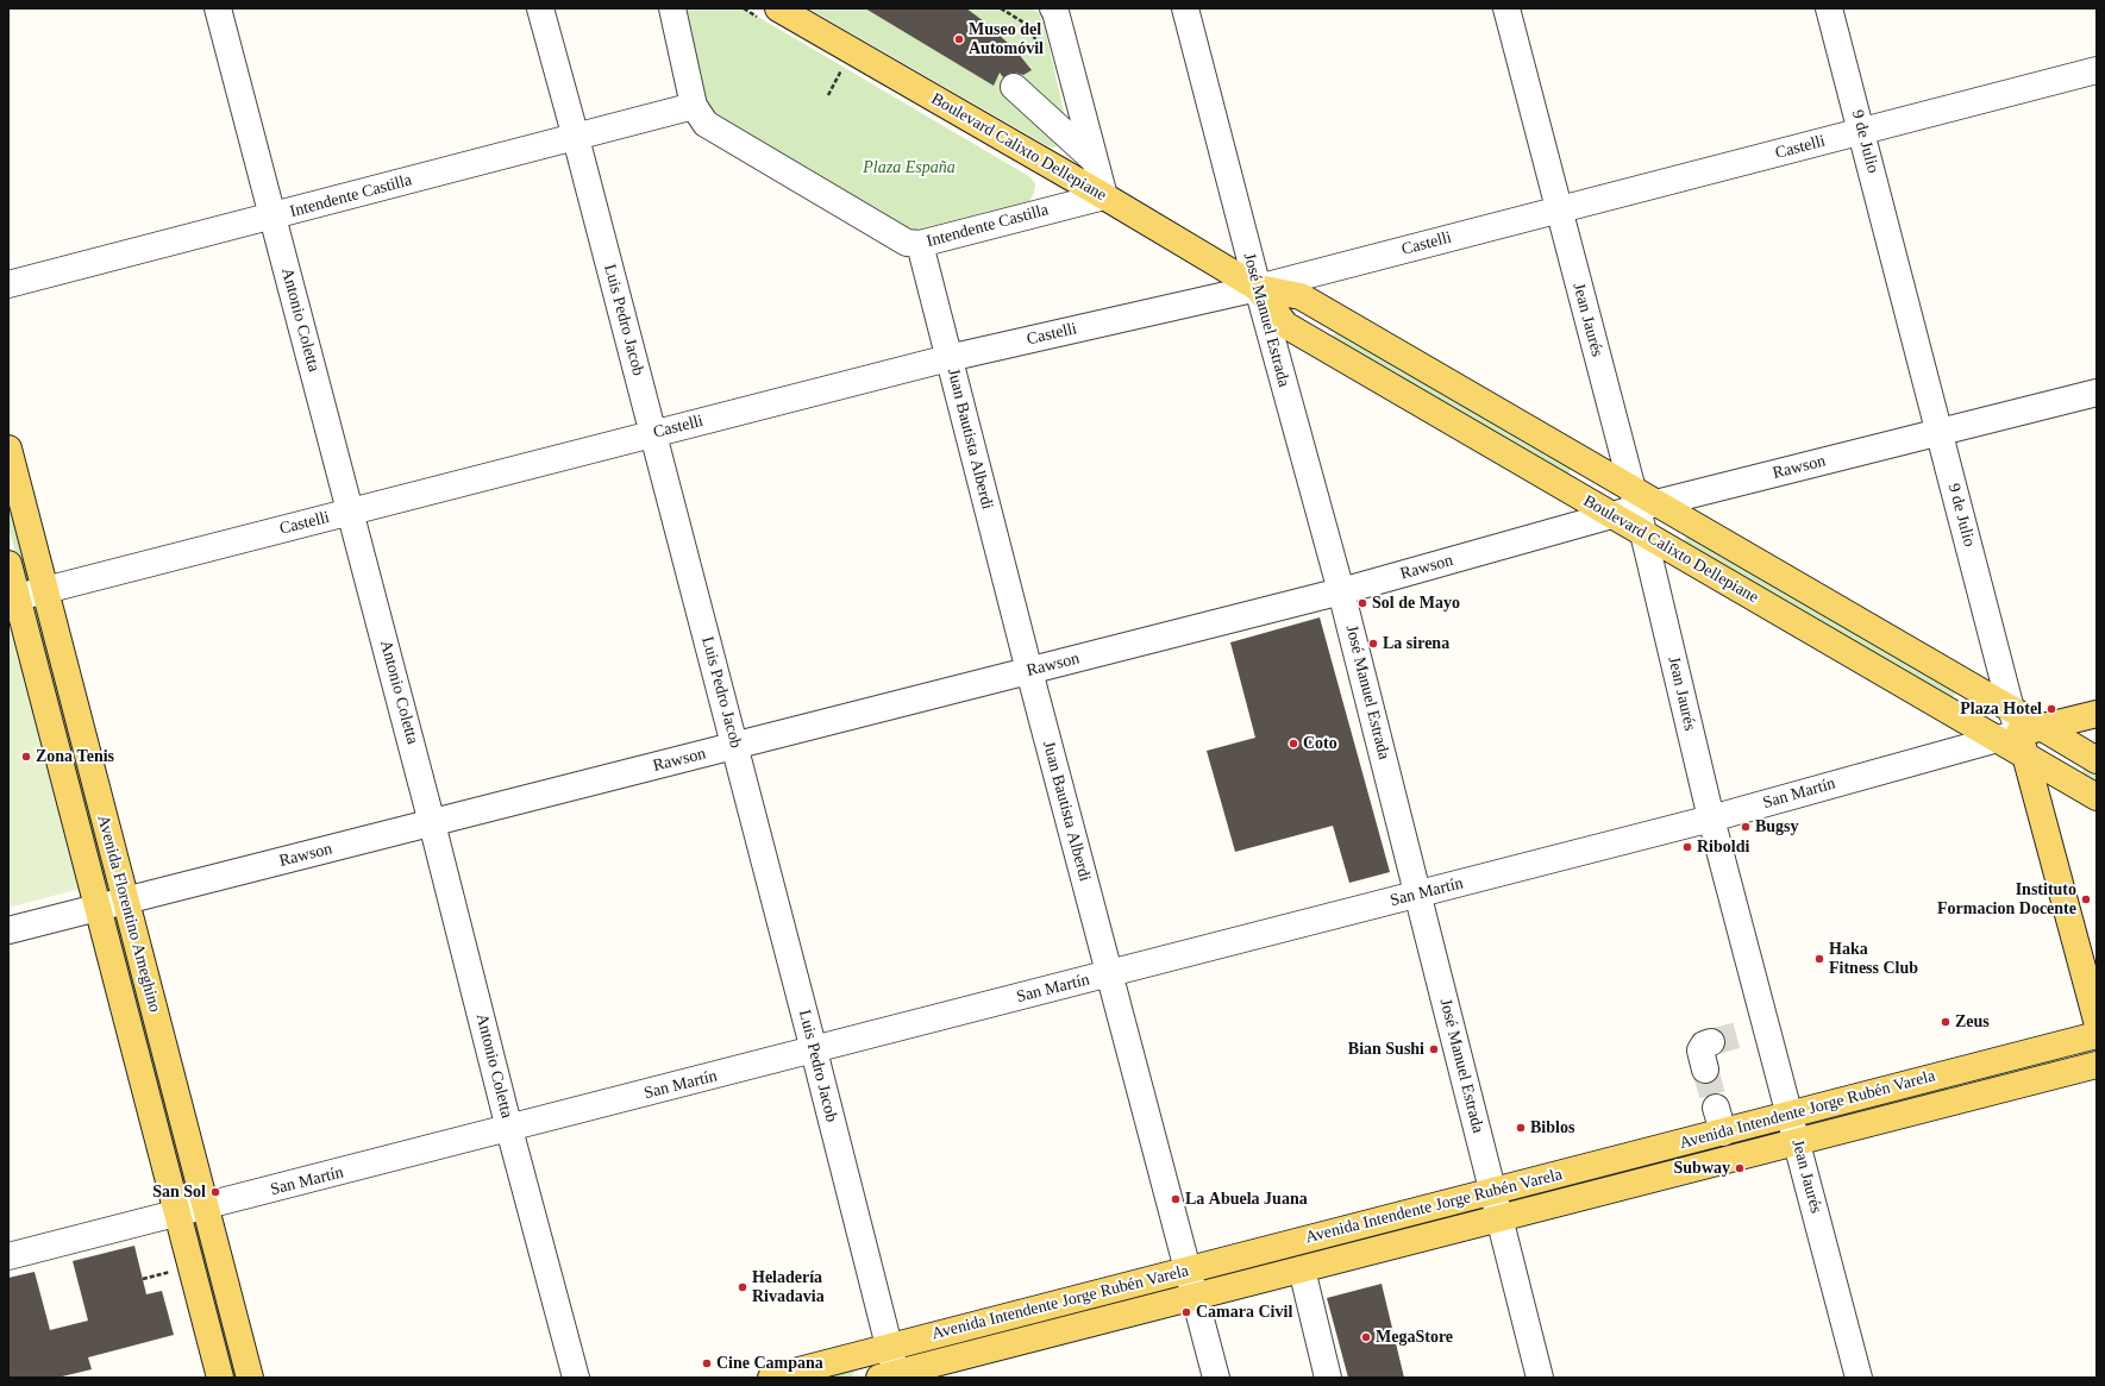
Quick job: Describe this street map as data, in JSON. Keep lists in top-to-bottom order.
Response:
{
  "streets": {
    "main road": [
      "Boulevard Calixto Dellepiane",
      "San Martín",
      "Avenida Florentino Ameghino",
      "Avenida Intendente Jorge Rubén Varela"
    ],
    "street": [
      "9 de Julio",
      "Castelli",
      "Intendente Castilla",
      "Antonio Coletta",
      "Luis Pedro Jacob",
      "José Manuel Estrada",
      "Jean Jaurés",
      "Juan Bautista Alberdi",
      "Rawson"
    ]
  },
  "crossings": [
    ["9 de Julio", "Boulevard Calixto Dellepiane"],
    ["9 de Julio", "Castelli"],
    ["9 de Julio", "Rawson"],
    ["Boulevard Calixto Dellepiane", "Castelli"],
    ["Boulevard Calixto Dellepiane", "Intendente Castilla"],
    ["Boulevard Calixto Dellepiane", "José Manuel Estrada"],
    ["Boulevard Calixto Dellepiane", "Jean Jaurés"],
    ["Boulevard Calixto Dellepiane", "Rawson"],
    ["Boulevard Calixto Dellepiane", "San Martín"],
    ["Castelli", "Antonio Coletta"],
    ["Castelli", "Luis Pedro Jacob"],
    ["Castelli", "José Manuel Estrada"],
    ["Castelli", "Jean Jaurés"],
    ["Castelli", "Juan Bautista Alberdi"],
    ["Castelli", "Avenida Florentino Ameghino"],
    ["Intendente Castilla", "Antonio Coletta"],
    ["Intendente Castilla", "Luis Pedro Jacob"],
    ["Intendente Castilla", "Juan Bautista Alberdi"],
    ["Antonio Coletta", "Rawson"],
    ["Antonio Coletta", "San Martín"],
    ["Luis Pedro Jacob", "Rawson"],
    ["Luis Pedro Jacob", "San Martín"],
    ["Luis Pedro Jacob", "Avenida Intendente Jorge Rubén Varela"],
    ["José Manuel Estrada", "Rawson"],
    ["José Manuel Estrada", "San Martín"],
    ["José Manuel Estrada", "Avenida Intendente Jorge Rubén Varela"],
    ["Jean Jaurés", "Rawson"],
    ["Jean Jaurés", "San Martín"],
    ["Jean Jaurés", "Avenida Intendente Jorge Rubén Varela"],
    ["Juan Bautista Alberdi", "Rawson"],
    ["Juan Bautista Alberdi", "San Martín"],
    ["Juan Bautista Alberdi", "Avenida Intendente Jorge Rubén Varela"],
    ["Rawson", "Avenida Florentino Ameghino"],
    ["San Martín", "Avenida Florentino Ameghino"]
  ],
  "parks": ["Plaza España"],
  "places": [
    "Museo del Automóvil",
    "Sol de Mayo",
    "La sirena",
    "Plaza Hotel",
    "Coto",
    "Zona Tenis",
    "Bugsy",
    "Riboldi",
    "Instituto Formacion Docente",
    "Haka Fitness Club",
    "Zeus",
    "Bian Sushi",
    "Biblos",
    "Subway",
    "San Sol",
    "La Abuela Juana",
    "Heladería Rivadavia",
    "Camara Civil",
    "MegaStore",
    "Cine Campana"
  ]
}
